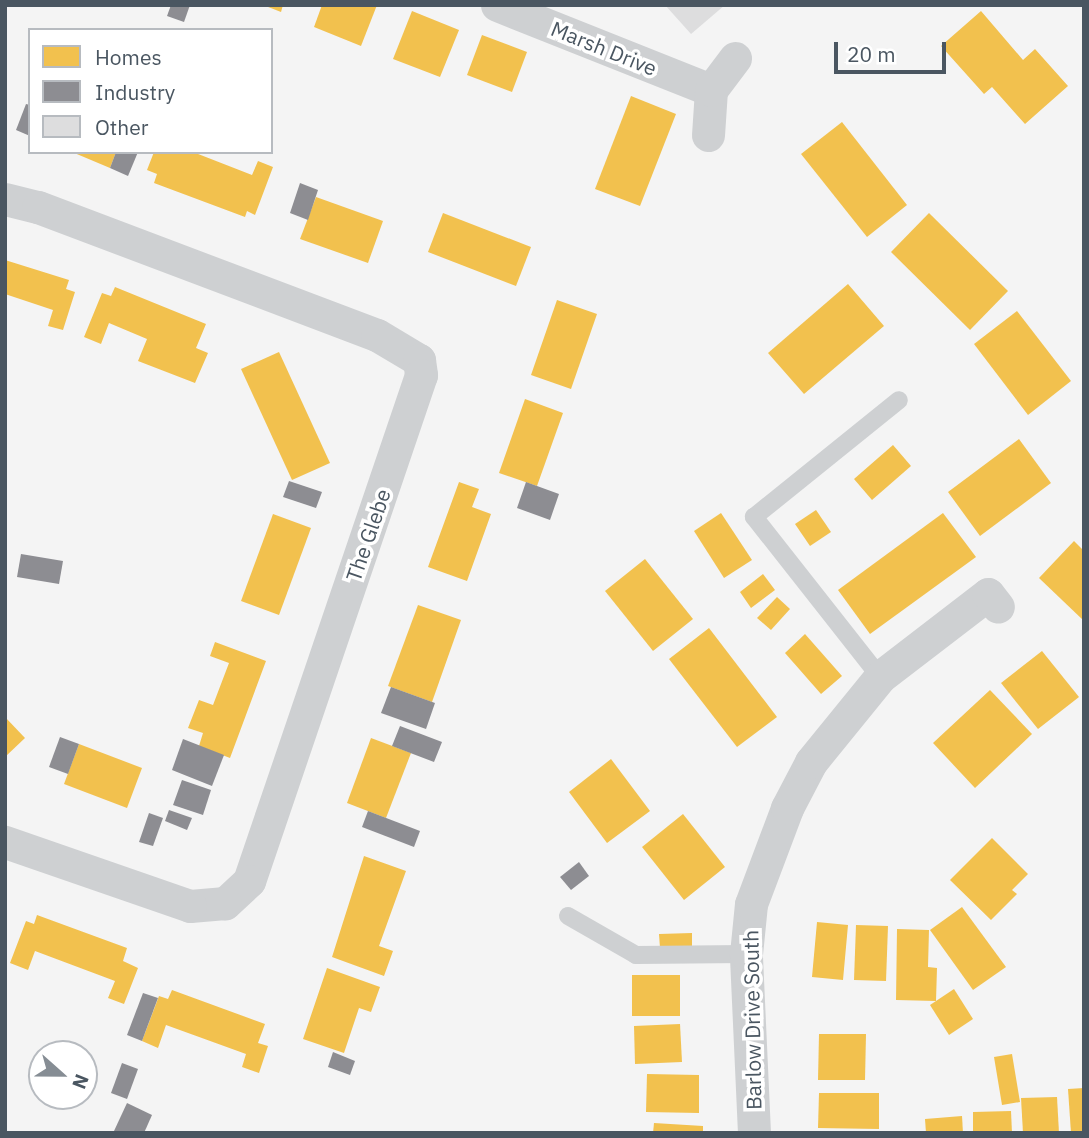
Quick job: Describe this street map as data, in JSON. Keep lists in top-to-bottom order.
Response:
{
  "streets": {
    "street": ["Marsh Drive", "The Glebe", "Barlow Drive South"]
  },
  "legend": ["Homes", "Industry", "Other"],
  "scale_bar": "20 m",
  "north": "right"
}
